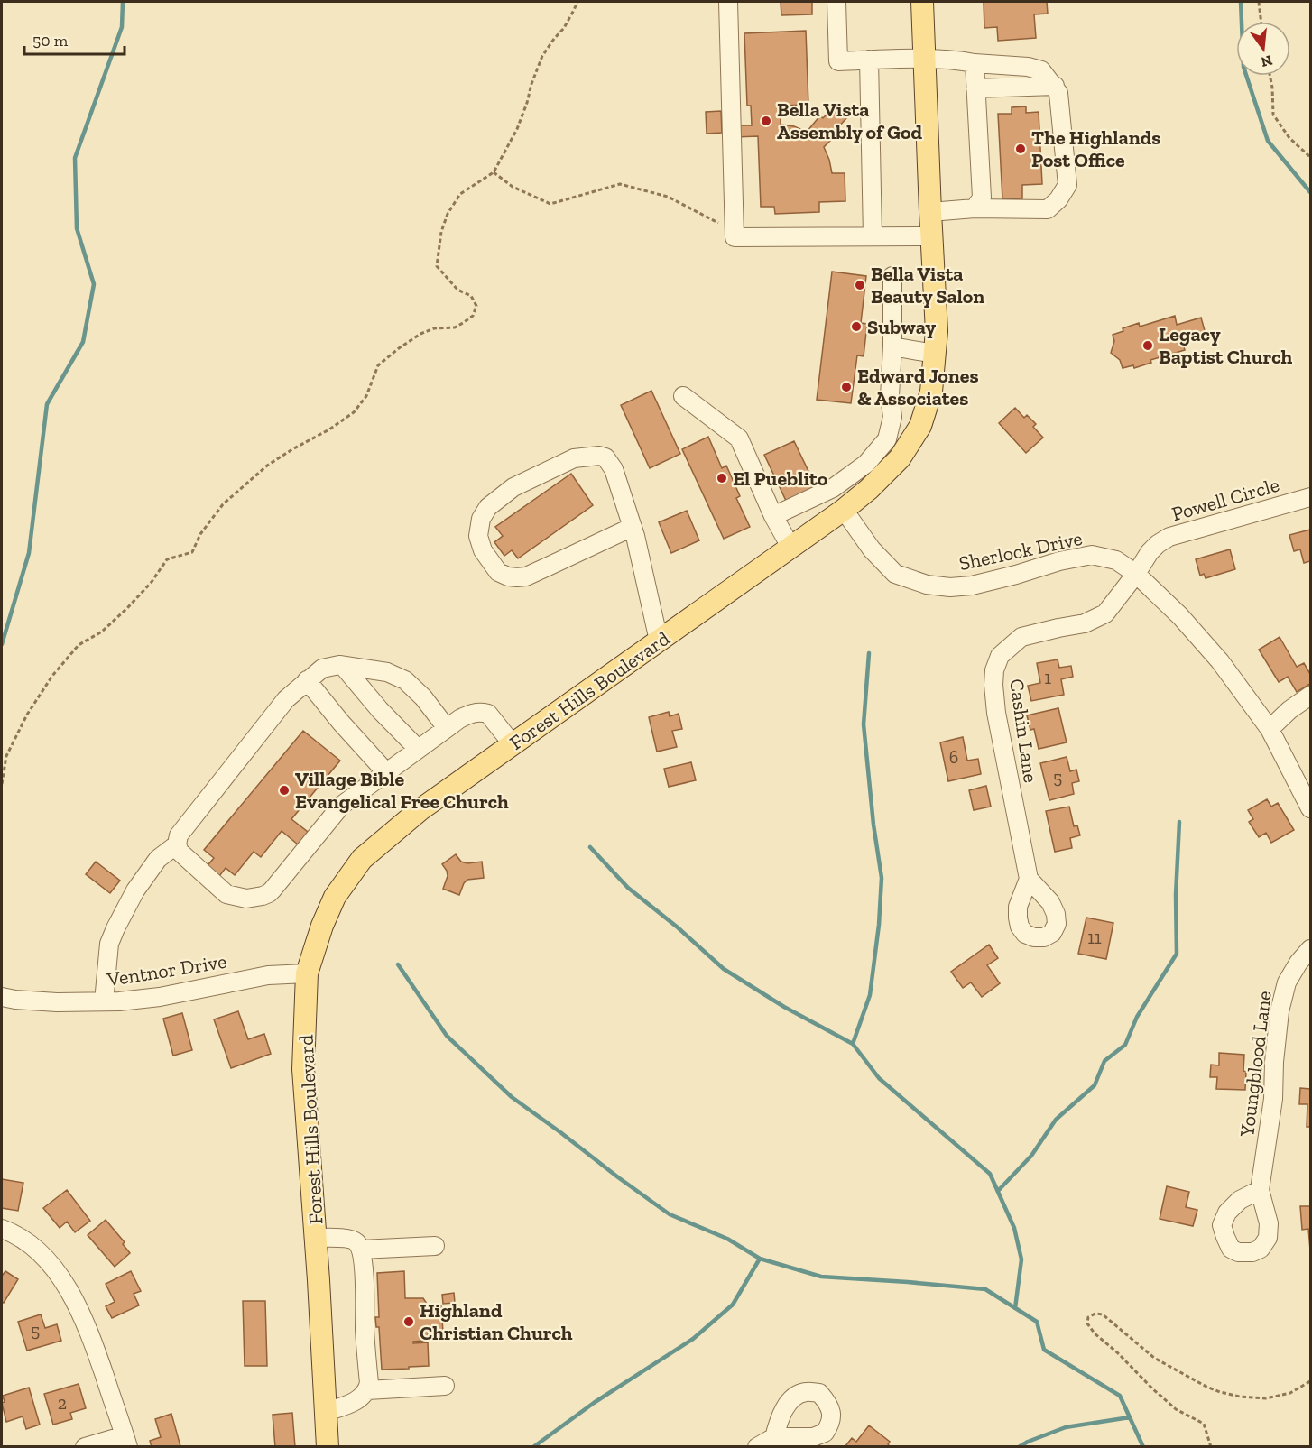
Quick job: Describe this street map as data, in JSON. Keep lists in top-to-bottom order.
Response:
{
  "streets": {
    "main road": ["Forest Hills Boulevard"],
    "street": [
      "Powell Circle",
      "Sherlock Drive",
      "Cashin Lane",
      "Ventnor Drive",
      "Youngblood Lane"
    ]
  },
  "crossings": [
    ["Powell Circle", "Sherlock Drive"],
    ["Powell Circle", "Cashin Lane"],
    ["Sherlock Drive", "Forest Hills Boulevard"],
    ["Sherlock Drive", "Cashin Lane"],
    ["Forest Hills Boulevard", "Ventnor Drive"]
  ],
  "places": [
    "Bella Vista Assembly of God",
    "The Highlands Post Office",
    "Bella Vista Beauty Salon",
    "Subway",
    "Legacy Baptist Church",
    "Edward Jones & Associates",
    "El Pueblito",
    "Village Bible Evangelical Free Church",
    "Highland Christian Church"
  ],
  "house_numbers": [
    "1",
    "6",
    "5",
    "11",
    "5",
    "2"
  ],
  "scale_bar": "50 m",
  "north": "bottom"
}
